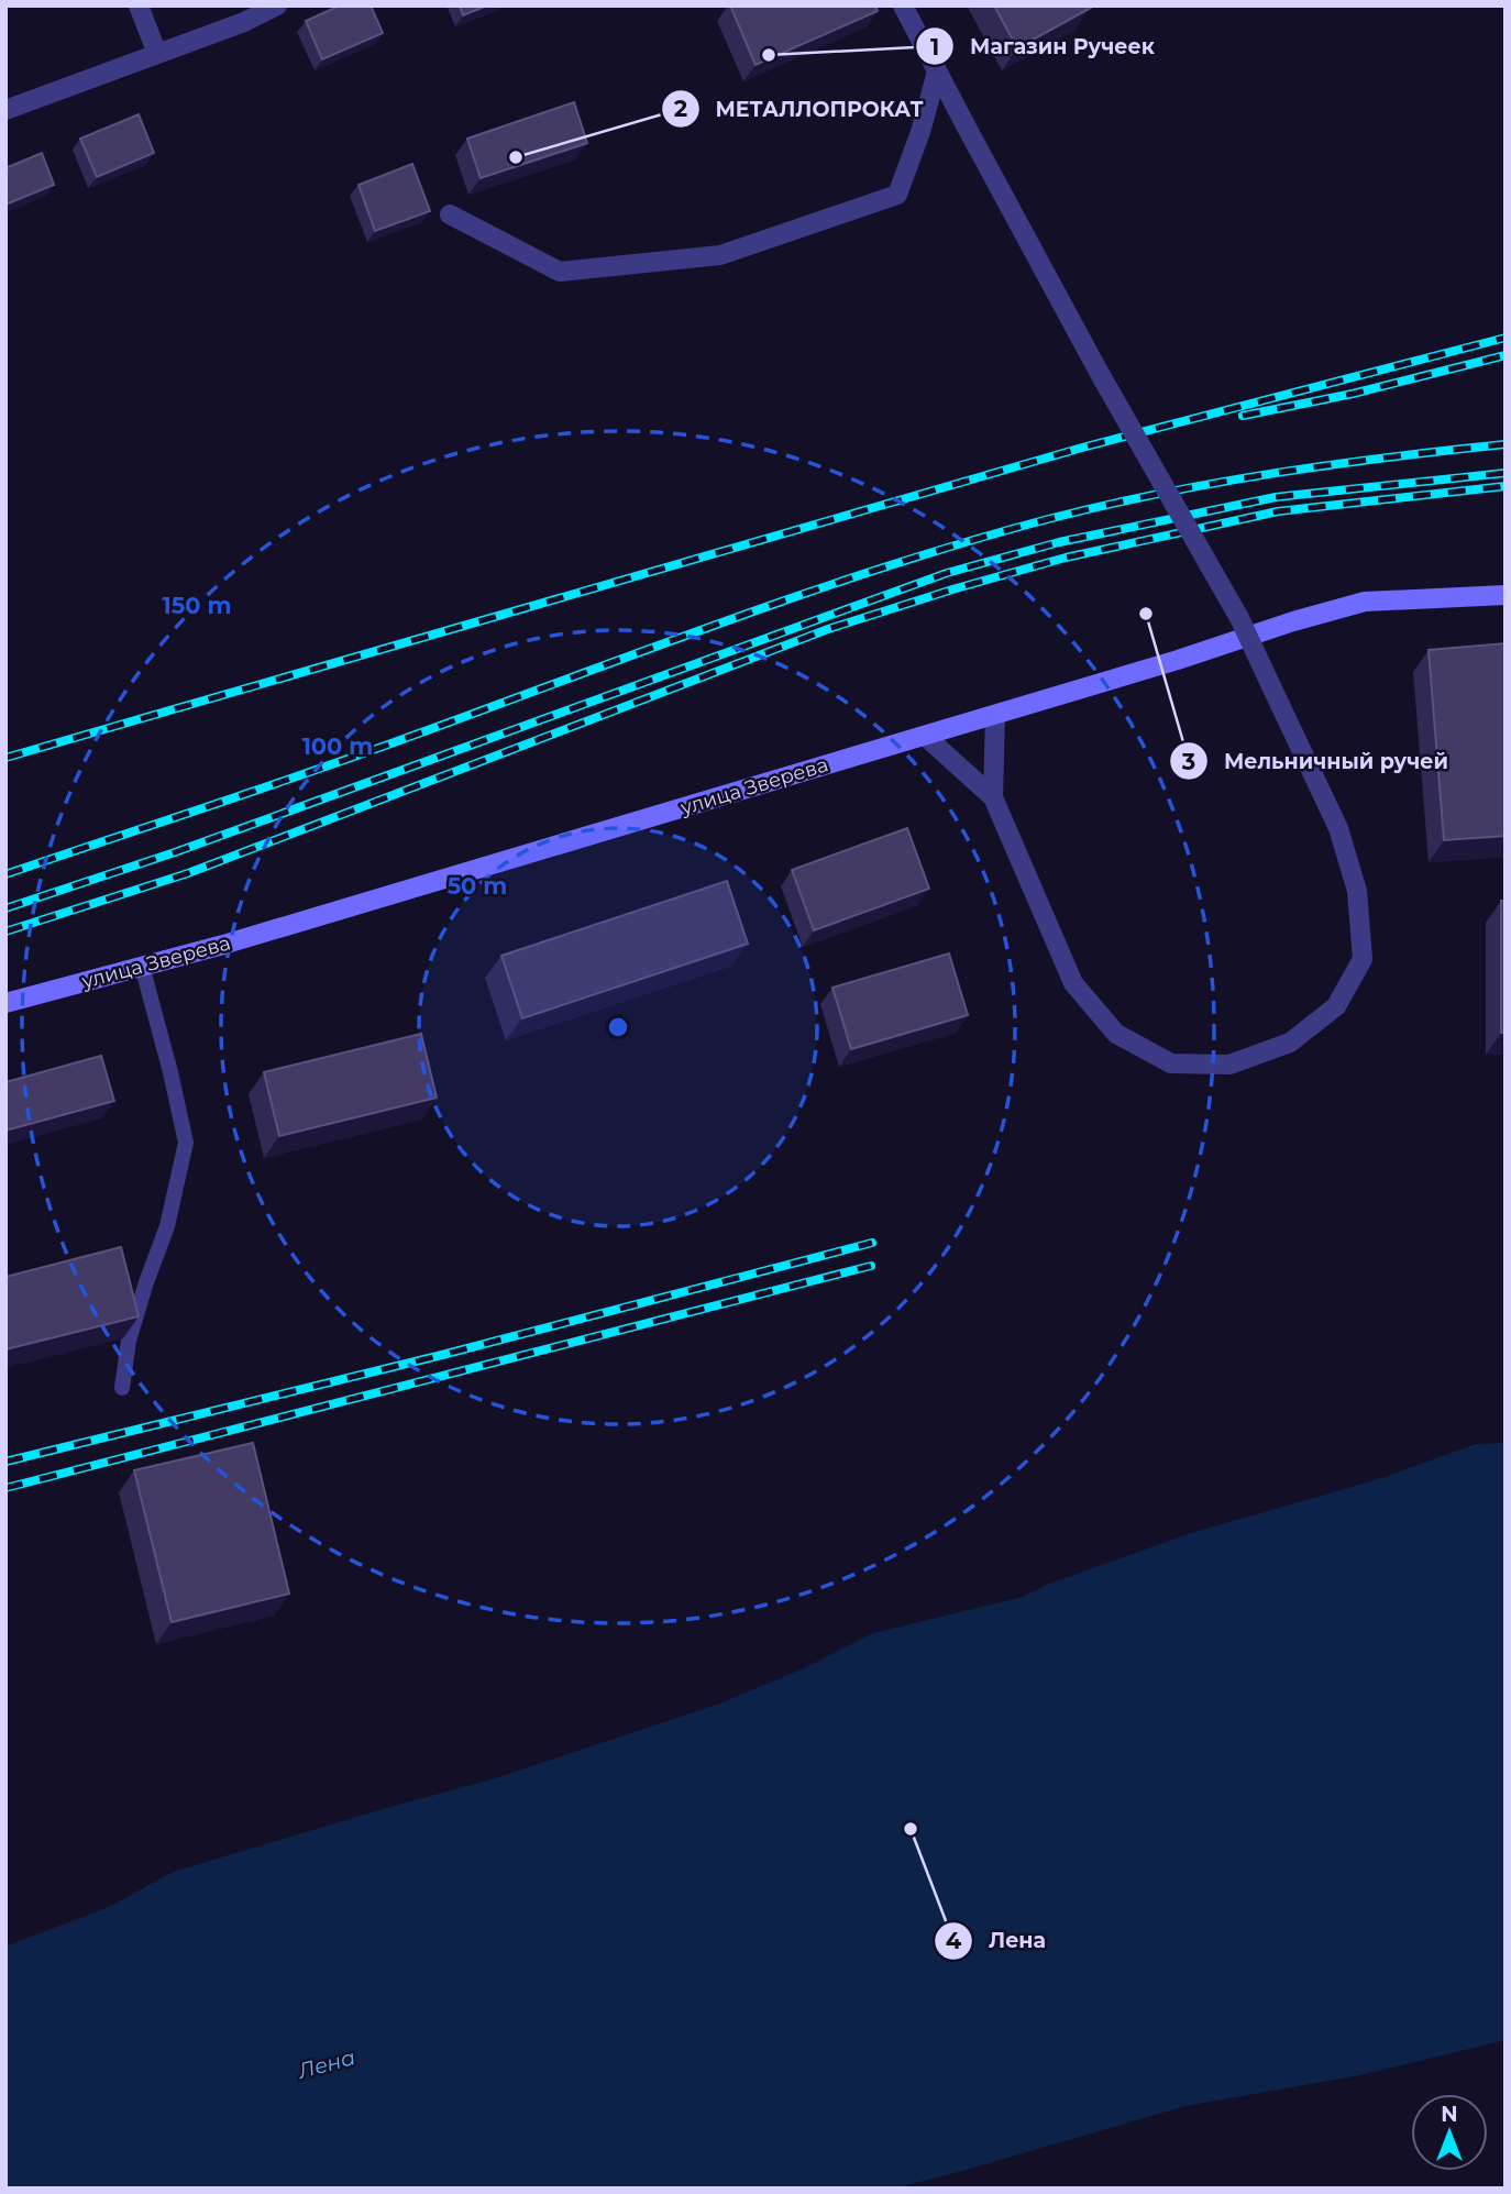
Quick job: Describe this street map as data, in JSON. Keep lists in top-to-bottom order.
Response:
{
  "streets": {
    "main road": ["улица Зверева"]
  },
  "water": ["Лена"],
  "places": [
    "Магазин Ручеек",
    "МЕТАЛЛОПРОКАТ",
    "Мельничный ручей",
    "Лена"
  ],
  "north": "top",
  "rings": ["150 m", "100 m", "50 m"]
}
